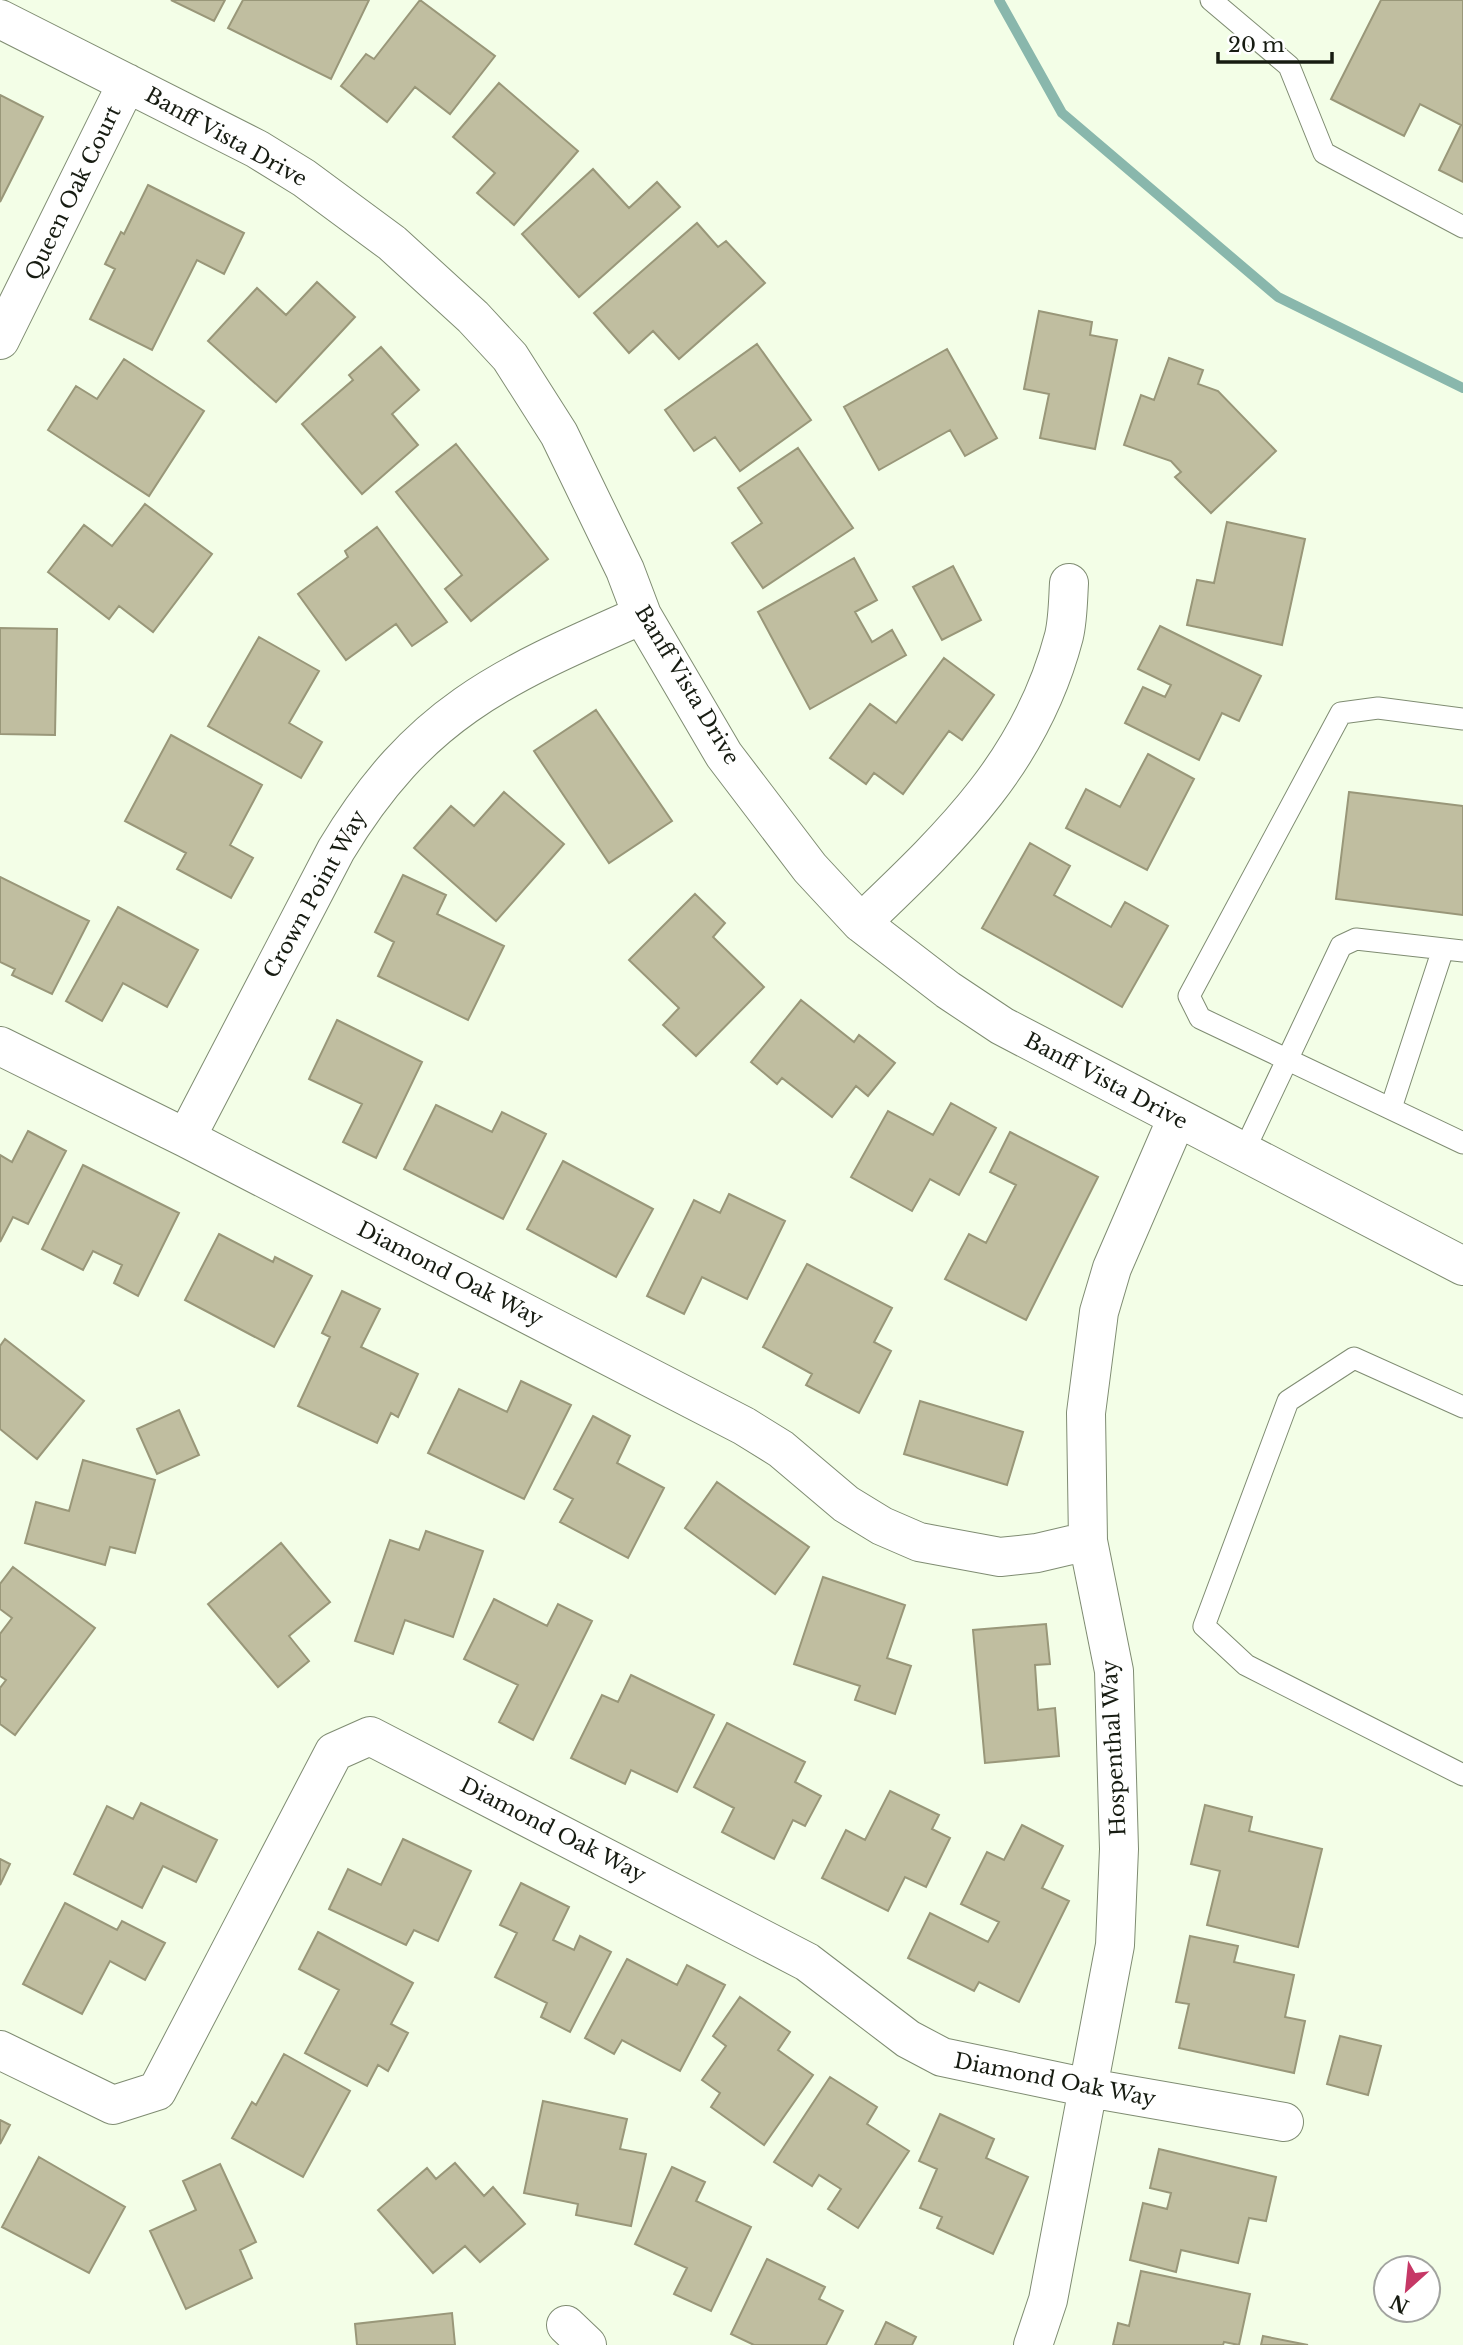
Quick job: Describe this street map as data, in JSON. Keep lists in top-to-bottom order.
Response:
{
  "streets": {
    "street": [
      "Banff Vista Drive",
      "Queen Oak Court",
      "Crown Point Way",
      "Diamond Oak Way",
      "Hospenthal Way"
    ]
  },
  "crossings": [
    ["Banff Vista Drive", "Queen Oak Court"],
    ["Banff Vista Drive", "Crown Point Way"],
    ["Banff Vista Drive", "Hospenthal Way"],
    ["Crown Point Way", "Diamond Oak Way"],
    ["Diamond Oak Way", "Hospenthal Way"]
  ],
  "scale_bar": "20 m",
  "north": "bottom left"
}
